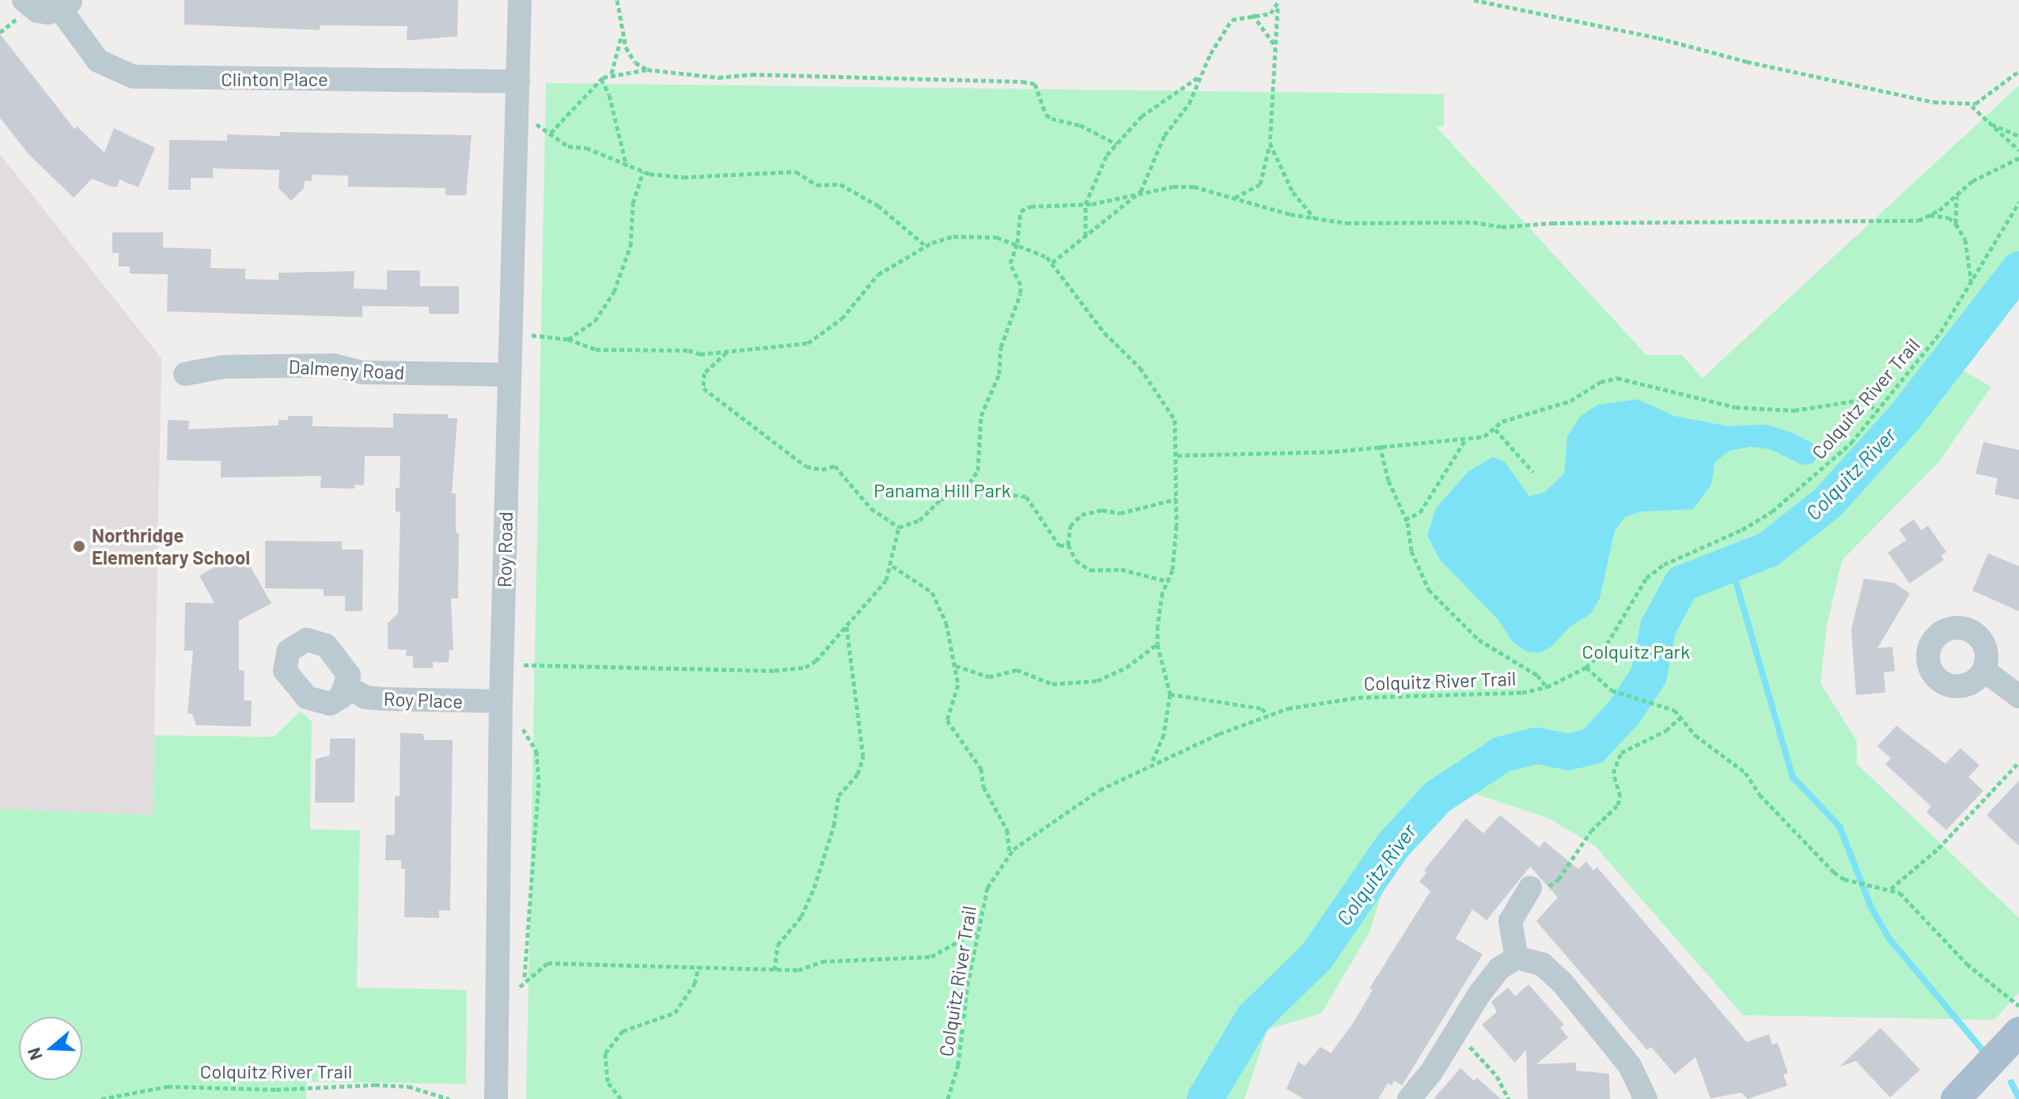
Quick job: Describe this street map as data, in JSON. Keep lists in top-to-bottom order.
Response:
{
  "streets": {
    "street": [
      "Clinton Place",
      "Dalmeny Road",
      "Roy Road",
      "Roy Place"
    ],
    "path": ["Colquitz River Trail"]
  },
  "crossings": [
    ["Clinton Place", "Roy Road"],
    ["Dalmeny Road", "Roy Road"],
    ["Roy Road", "Roy Place"]
  ],
  "water": ["Colquitz River"],
  "parks": ["Panama Hill Park", "Colquitz Park"],
  "places": ["Northridge Elementary School"],
  "north": "left"
}
